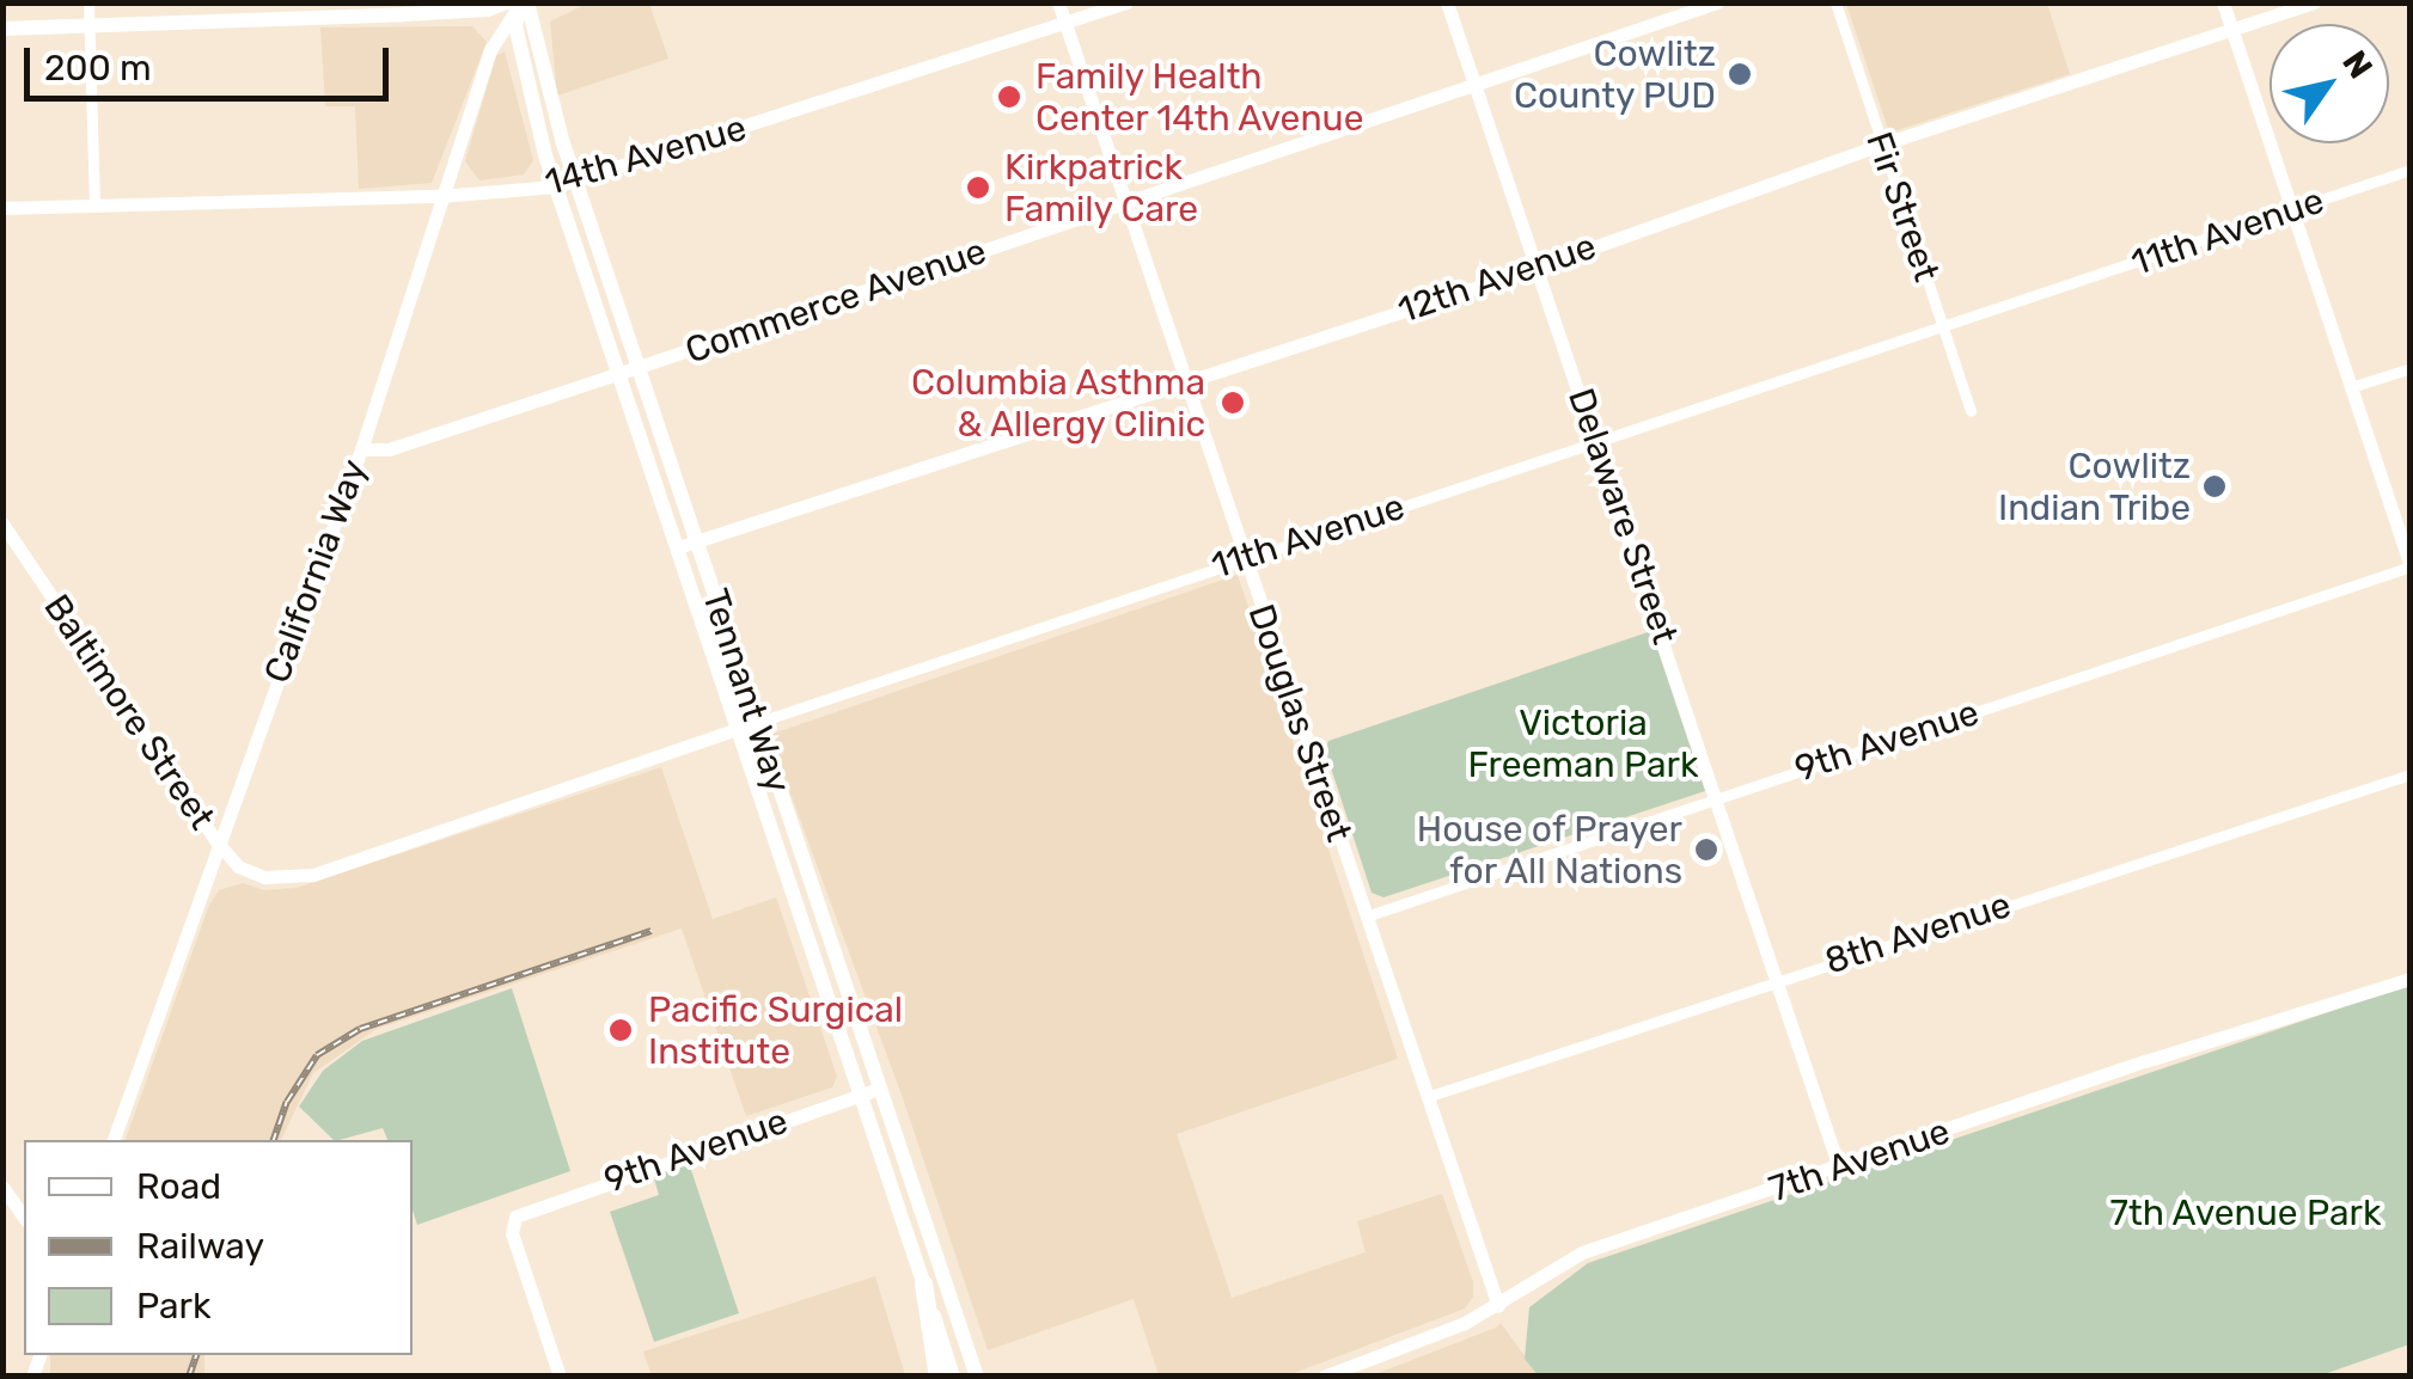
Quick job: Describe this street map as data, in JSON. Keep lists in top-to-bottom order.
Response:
{
  "streets": {
    "main road": ["Tennant Way"],
    "street": [
      "14th Avenue",
      "Fir Street",
      "11th Avenue",
      "12th Avenue",
      "Commerce Avenue",
      "Delaware Street",
      "California Way",
      "Baltimore Street",
      "Douglas Street",
      "9th Avenue",
      "8th Avenue",
      "7th Avenue"
    ]
  },
  "crossings": [
    ["14th Avenue", "California Way"],
    ["14th Avenue", "Tennant Way"],
    ["14th Avenue", "Douglas Street"],
    ["Fir Street", "11th Avenue"],
    ["Fir Street", "12th Avenue"],
    ["11th Avenue", "Delaware Street"],
    ["11th Avenue", "California Way"],
    ["11th Avenue", "Tennant Way"],
    ["11th Avenue", "Baltimore Street"],
    ["11th Avenue", "Douglas Street"],
    ["12th Avenue", "Delaware Street"],
    ["12th Avenue", "Tennant Way"],
    ["12th Avenue", "Douglas Street"],
    ["Commerce Avenue", "Delaware Street"],
    ["Commerce Avenue", "California Way"],
    ["Commerce Avenue", "Tennant Way"],
    ["Commerce Avenue", "Douglas Street"],
    ["Delaware Street", "9th Avenue"],
    ["Delaware Street", "8th Avenue"],
    ["Delaware Street", "7th Avenue"],
    ["California Way", "Tennant Way"],
    ["California Way", "Baltimore Street"],
    ["Tennant Way", "9th Avenue"],
    ["Douglas Street", "9th Avenue"],
    ["Douglas Street", "8th Avenue"],
    ["Douglas Street", "7th Avenue"]
  ],
  "parks": ["Victoria Freeman Park", "7th Avenue Park"],
  "places": [
    "Cowlitz County PUD",
    "Family Health Center 14th Avenue",
    "Kirkpatrick Family Care",
    "Columbia Asthma & Allergy Clinic",
    "Cowlitz Indian Tribe",
    "House of Prayer for All Nations",
    "Pacific Surgical Institute"
  ],
  "legend": ["Road", "Railway", "Park"],
  "scale_bar": "200 m",
  "north": "top right"
}
